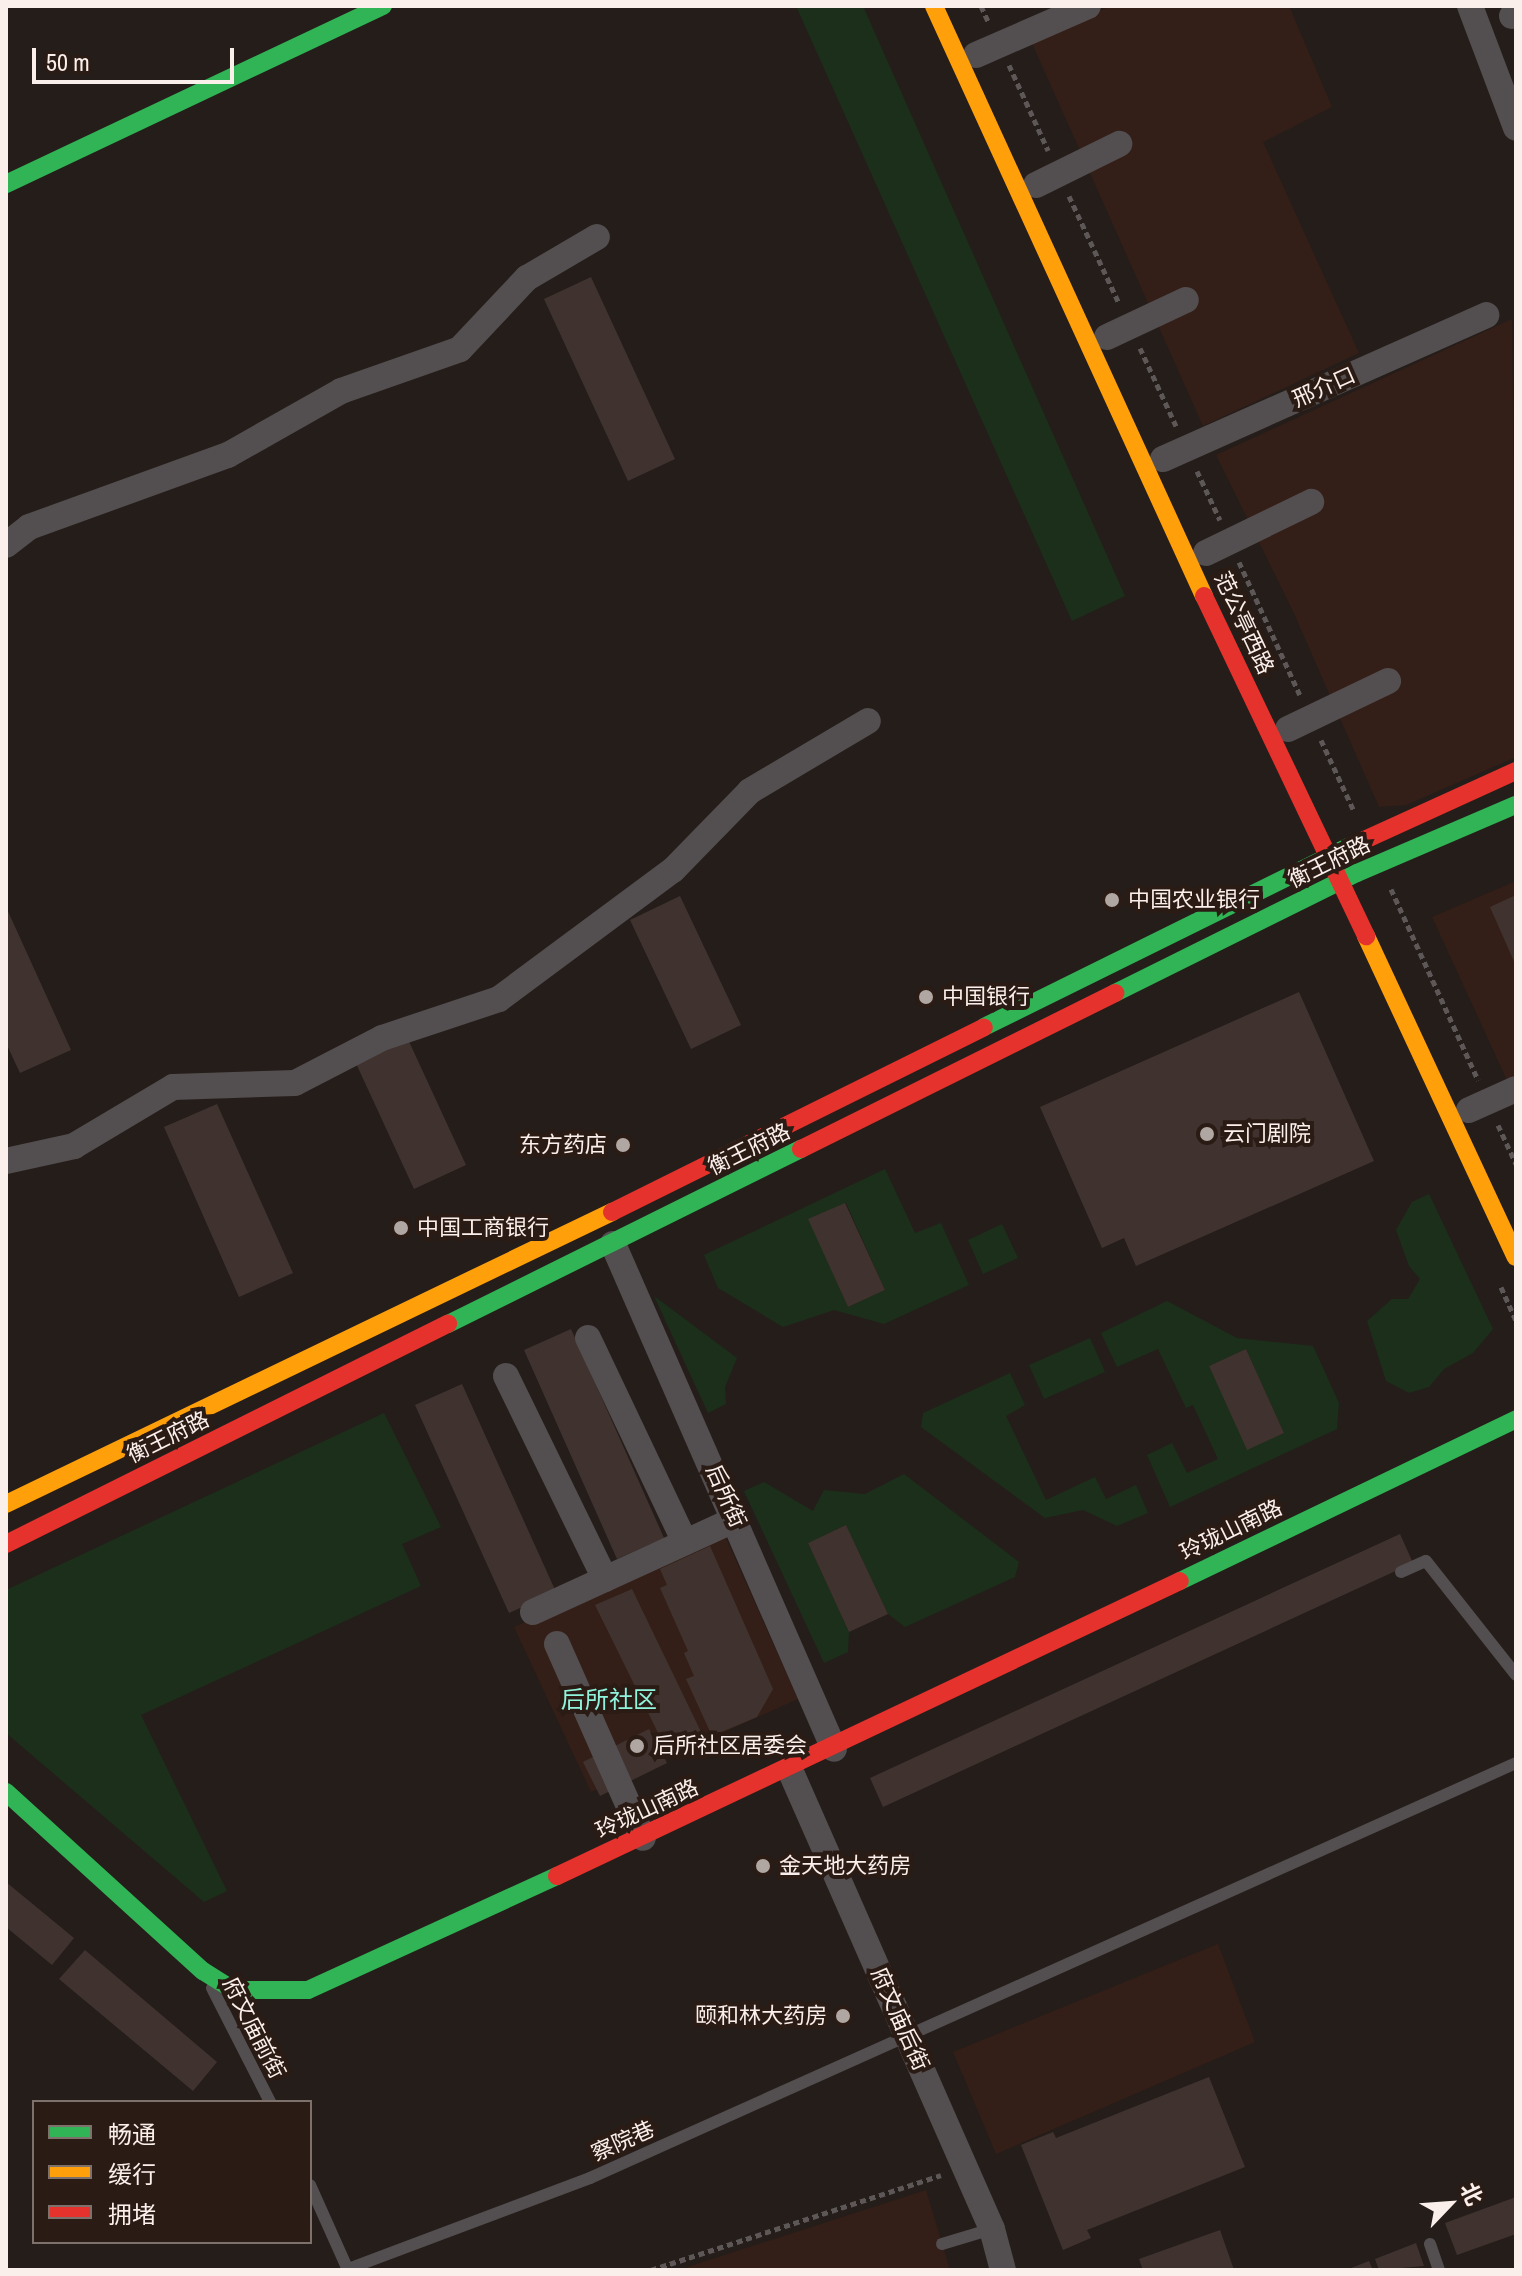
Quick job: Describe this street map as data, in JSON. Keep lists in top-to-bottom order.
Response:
{
  "streets": {
    "main road": ["范公亭西路", "衡王府路", "玲珑山南路"],
    "street": ["邢介口", "后所街", "府文庙后街"],
    "lane": ["府文庙前街", "察院巷"]
  },
  "crossings": [
    ["邢介口", "范公亭西路"],
    ["范公亭西路", "衡王府路"],
    ["衡王府路", "后所街"],
    ["后所街", "玲珑山南路"],
    ["玲珑山南路", "府文庙后街"],
    ["玲珑山南路", "府文庙前街"],
    ["府文庙后街", "察院巷"]
  ],
  "districts": ["后所社区"],
  "places": [
    "中国农业银行",
    "中国银行",
    "云门剧院",
    "东方药店",
    "中国工商银行",
    "后所社区居委会",
    "金天地大药房",
    "颐和林大药房"
  ],
  "legend": ["畅通", "缓行", "拥堵"],
  "scale_bar": "50 m",
  "north": "top right"
}
